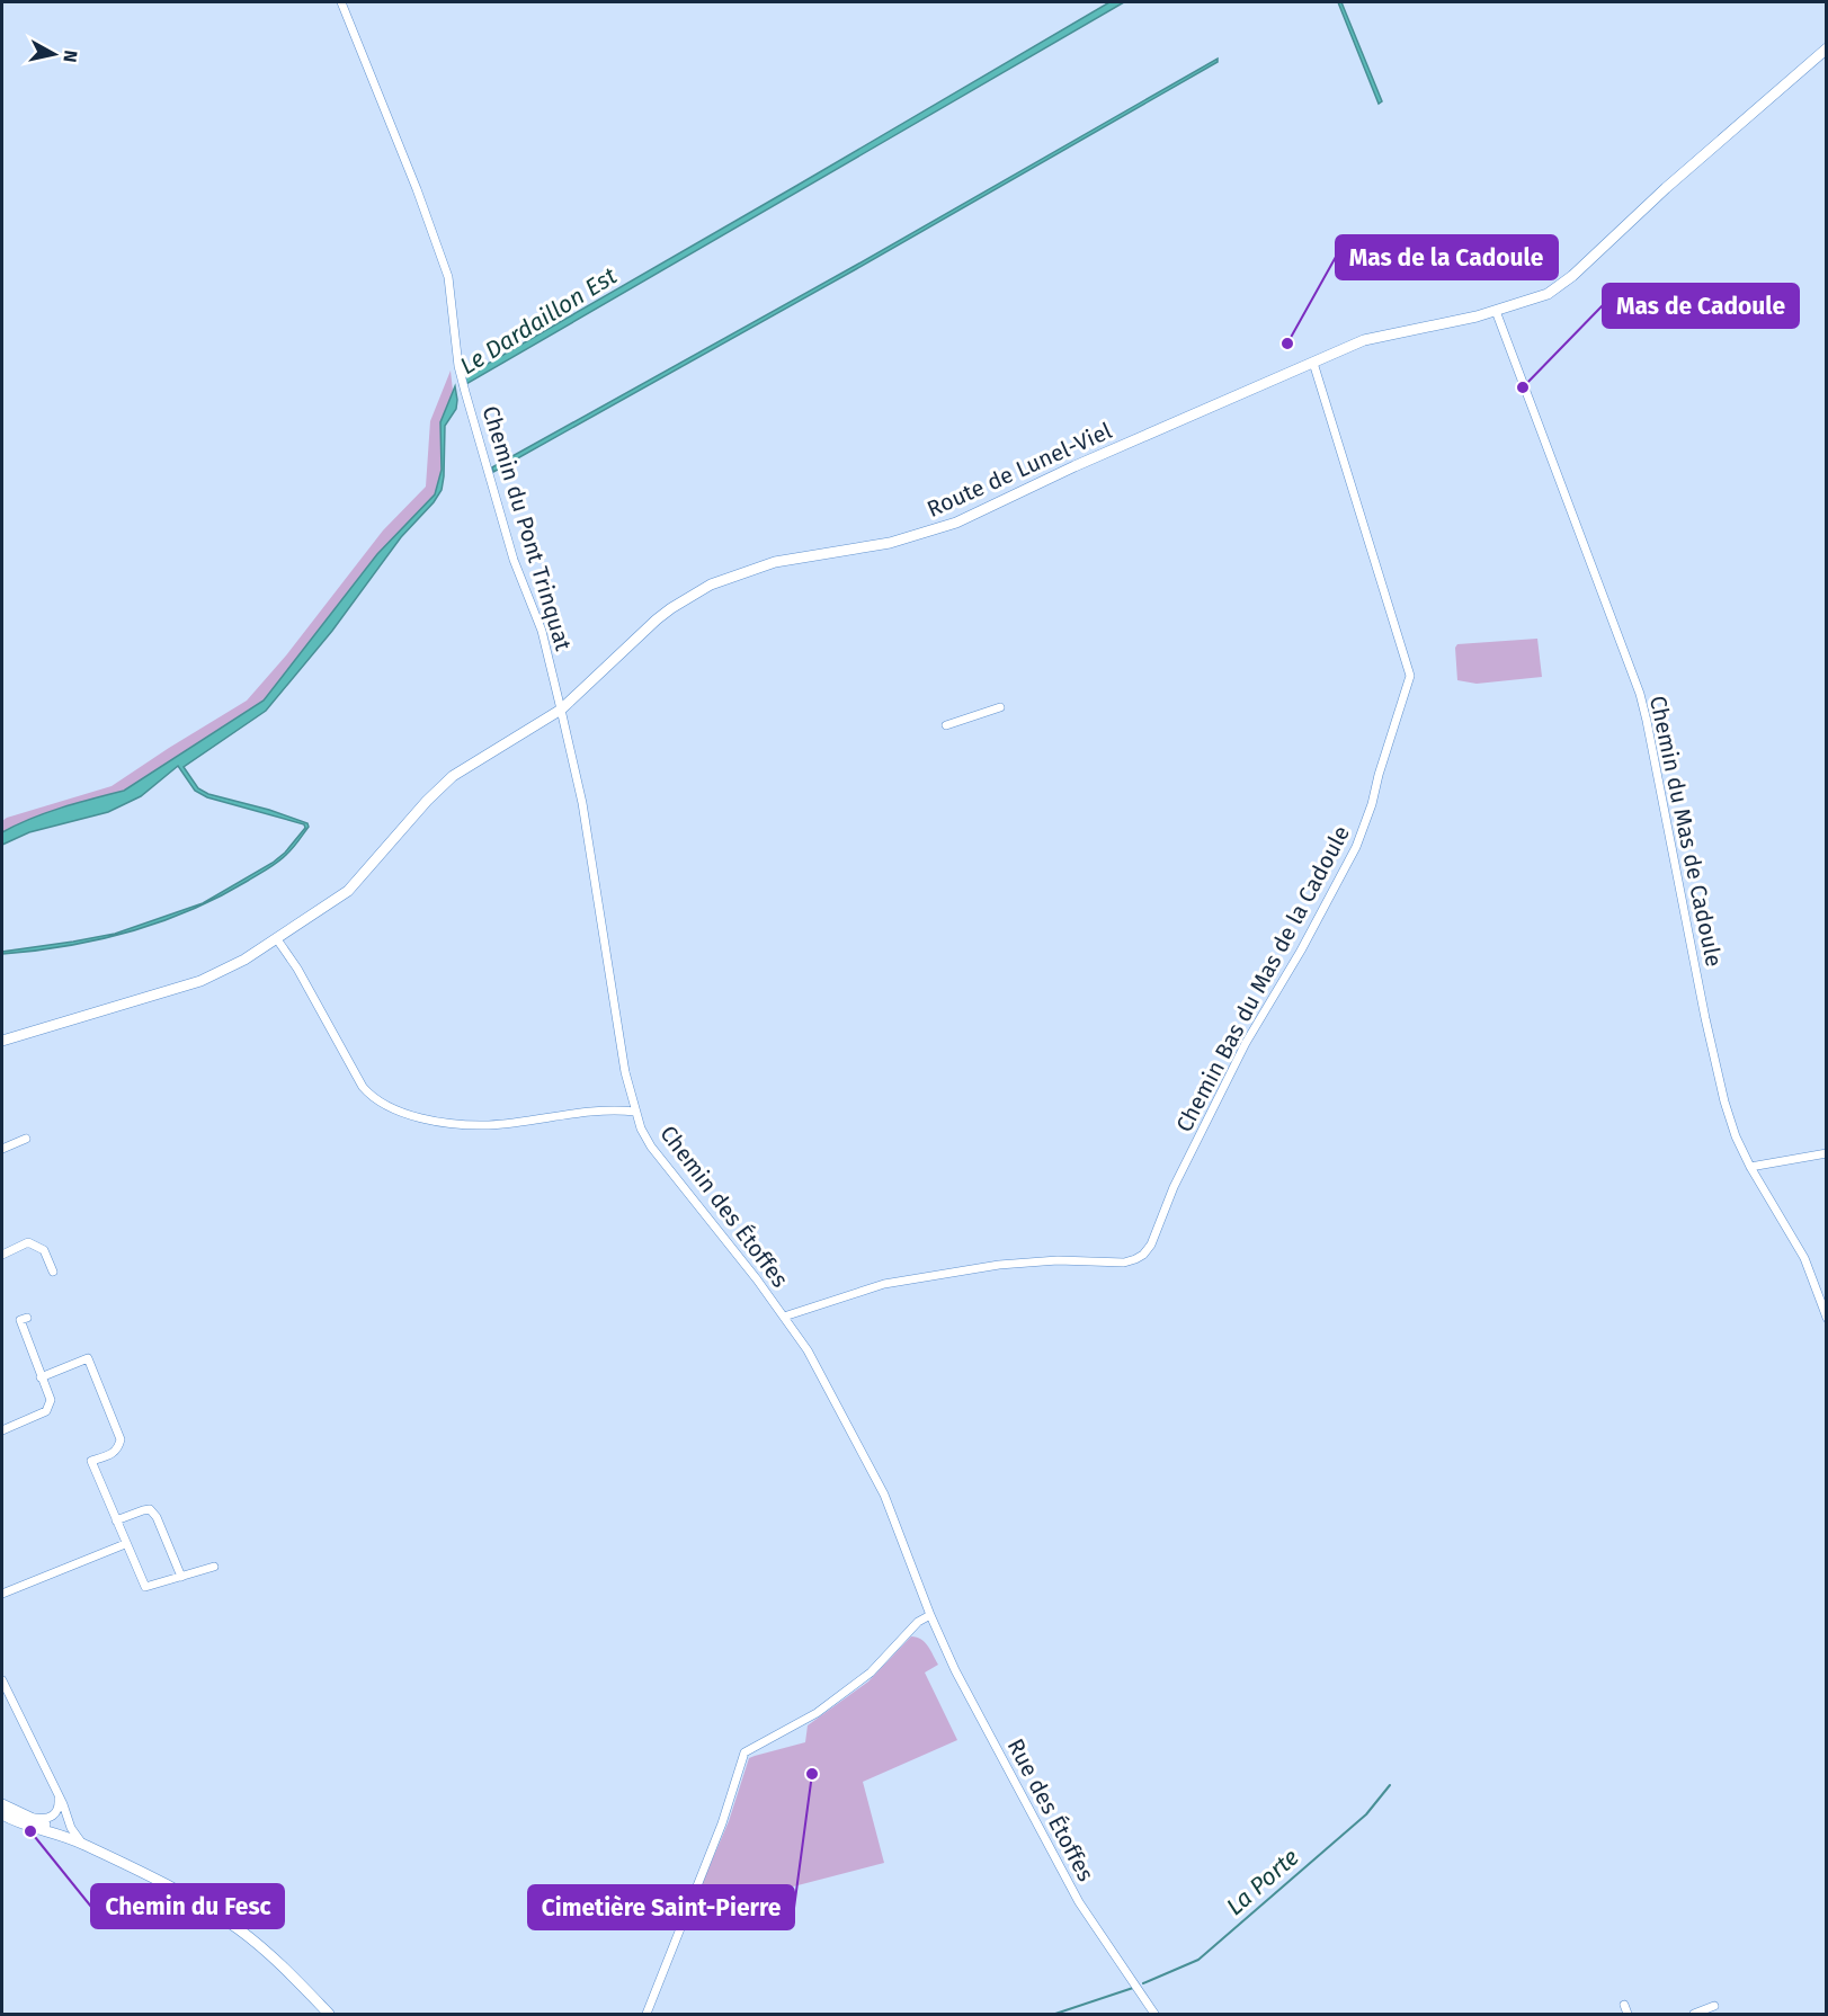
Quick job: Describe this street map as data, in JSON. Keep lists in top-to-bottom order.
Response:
{
  "streets": {
    "street": [
      "Route de Lunel-Viel",
      "Chemin du Pont Trinquat",
      "Chemin du Mas de Cadoule",
      "Chemin Bas du Mas de la Cadoule",
      "Chemin des Étoffes",
      "Rue des Étoffes"
    ]
  },
  "crossings": [
    ["Route de Lunel-Viel", "Chemin du Pont Trinquat"],
    ["Route de Lunel-Viel", "Chemin du Mas de Cadoule"],
    ["Route de Lunel-Viel", "Chemin Bas du Mas de la Cadoule"],
    ["Route de Lunel-Viel", "Chemin des Étoffes"],
    ["Chemin du Pont Trinquat", "Chemin des Étoffes"],
    ["Chemin Bas du Mas de la Cadoule", "Chemin des Étoffes"],
    ["Chemin des Étoffes", "Rue des Étoffes"]
  ],
  "water": ["Le Dardaillon Est", "La Porte"],
  "places": [
    "Mas de la Cadoule",
    "Mas de Cadoule",
    "Cimetière Saint-Pierre",
    "Chemin du Fesc"
  ],
  "north": "right"
}
